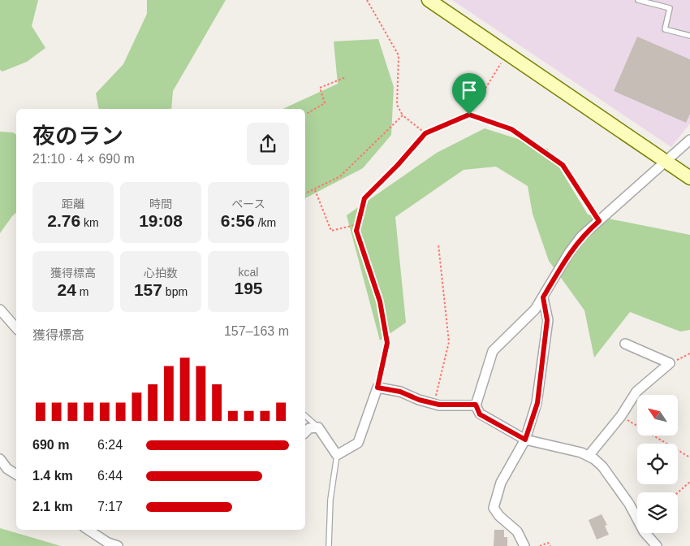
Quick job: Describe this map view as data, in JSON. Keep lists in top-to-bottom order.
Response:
{
  "north": "top left",
  "page": {
    "heading": ["夜のラン", "21:10 · 4 × 690 m"],
    "stats": [
      ["距離", "2.76 km"],
      ["時間", "19:08"],
      ["ペース", "6:56 /km"],
      ["獲得標高", "24 m"],
      ["心拍数", "157 bpm"],
      ["kcal", "195"]
    ],
    "chart": ["獲得標高", "157–163 m"],
    "list": [
      {
        "name": "690 m",
        "note": "6:24"
      },
      {
        "name": "1.4 km",
        "note": "6:44"
      },
      {
        "name": "2.1 km",
        "note": "7:17"
      }
    ]
  }
}
